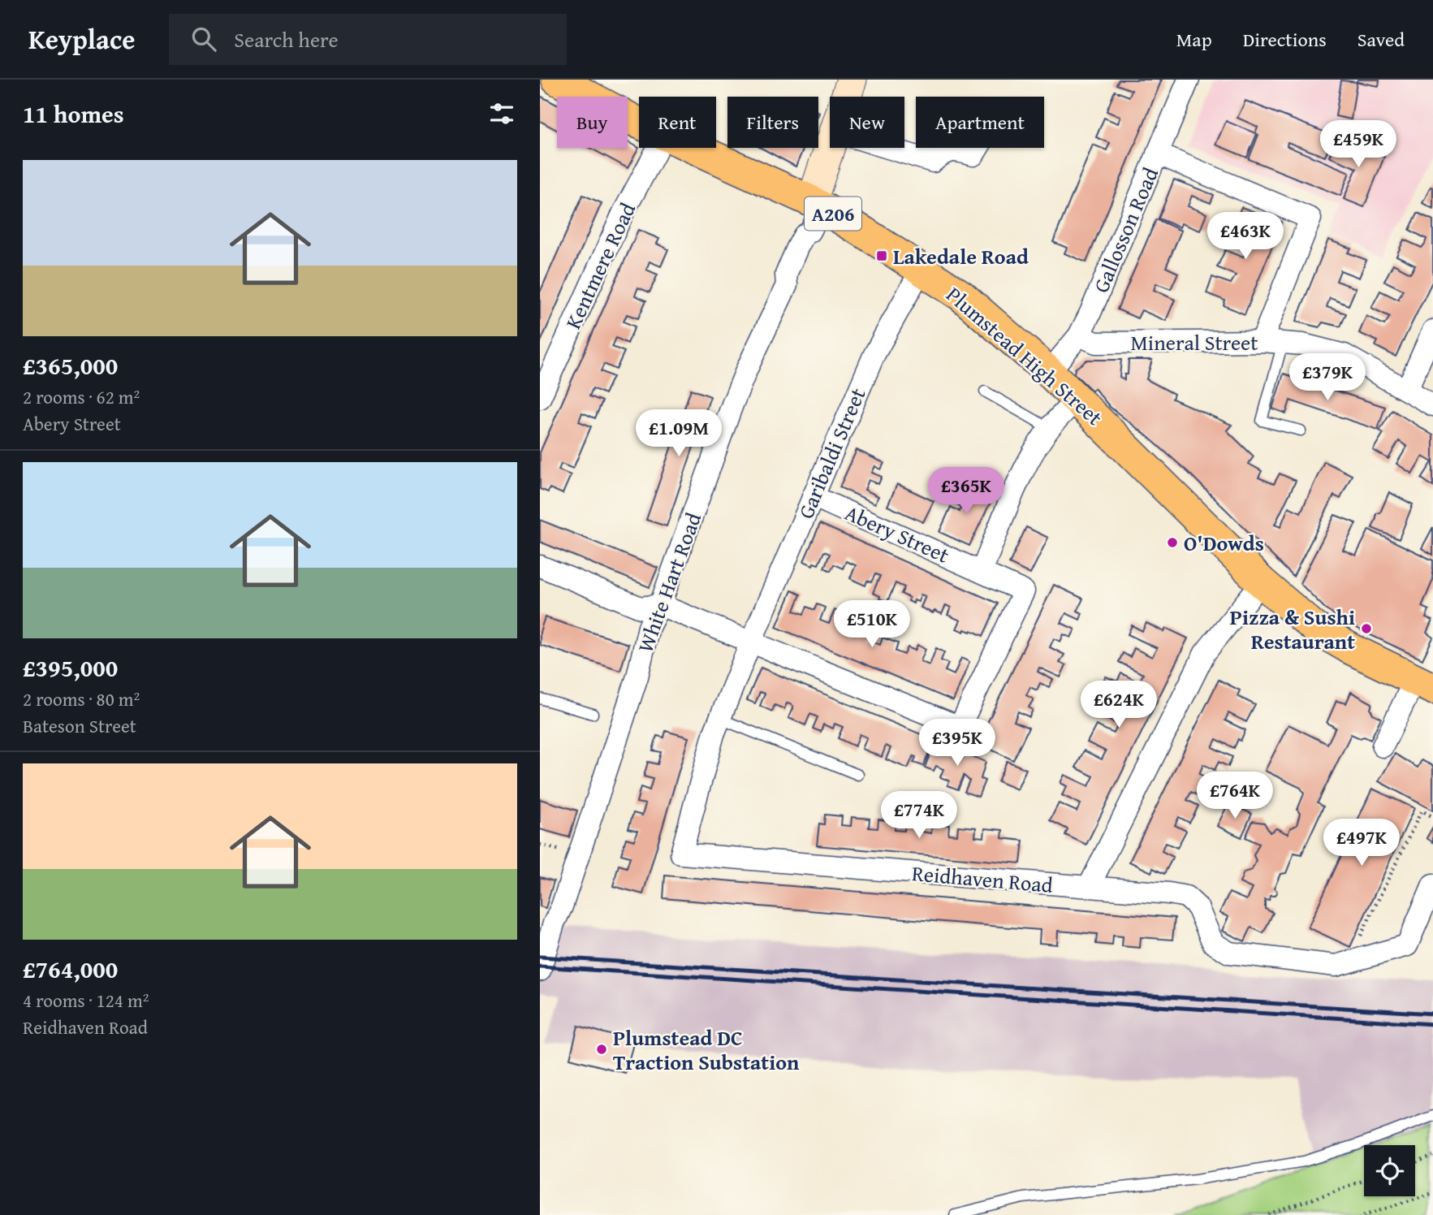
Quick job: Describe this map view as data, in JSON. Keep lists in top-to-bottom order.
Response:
{
  "streets": {
    "main road": ["A206", "Plumstead High Street"],
    "street": [
      "Gallosson Road",
      "Kentmere Road",
      "Mineral Street",
      "Garibaldi Street",
      "Abery Street",
      "White Hart Road",
      "Reidhaven Road"
    ]
  },
  "crossings": [
    ["Gallosson Road", "Mineral Street"],
    ["Gallosson Road", "Plumstead High Street"],
    ["Plumstead High Street", "Garibaldi Street"],
    ["Plumstead High Street", "White Hart Road"],
    ["Garibaldi Street", "Abery Street"],
    ["Garibaldi Street", "Reidhaven Road"],
    ["Abery Street", "Reidhaven Road"]
  ],
  "places": {
    "transit": ["Lakedale Road"],
    "other": ["O'Dowds", "Pizza & Sushi Restaurant", "Plumstead DC Traction Substation"]
  },
  "page": {
    "header": "Keyplace",
    "search": "Search here",
    "nav": ["Map", "Directions", "Saved"],
    "heading": "11 homes",
    "chip": [
      "Buy",
      "Rent",
      "Filters",
      "New",
      "Apartment"
    ],
    "price": [
      "£459K",
      "£463K",
      "£379K",
      "£1.09M",
      "£365K",
      "£510K",
      "£624K",
      "£395K",
      "£764K",
      "£774K",
      "£497K"
    ],
    "list": [
      {
        "name": "£365,000",
        "note": "2 rooms · 62 m² · Abery Street"
      },
      {
        "name": "£395,000",
        "note": "2 rooms · 80 m² · Bateson Street"
      },
      {
        "name": "£764,000",
        "note": "4 rooms · 124 m² · Reidhaven Road"
      }
    ]
  }
}
